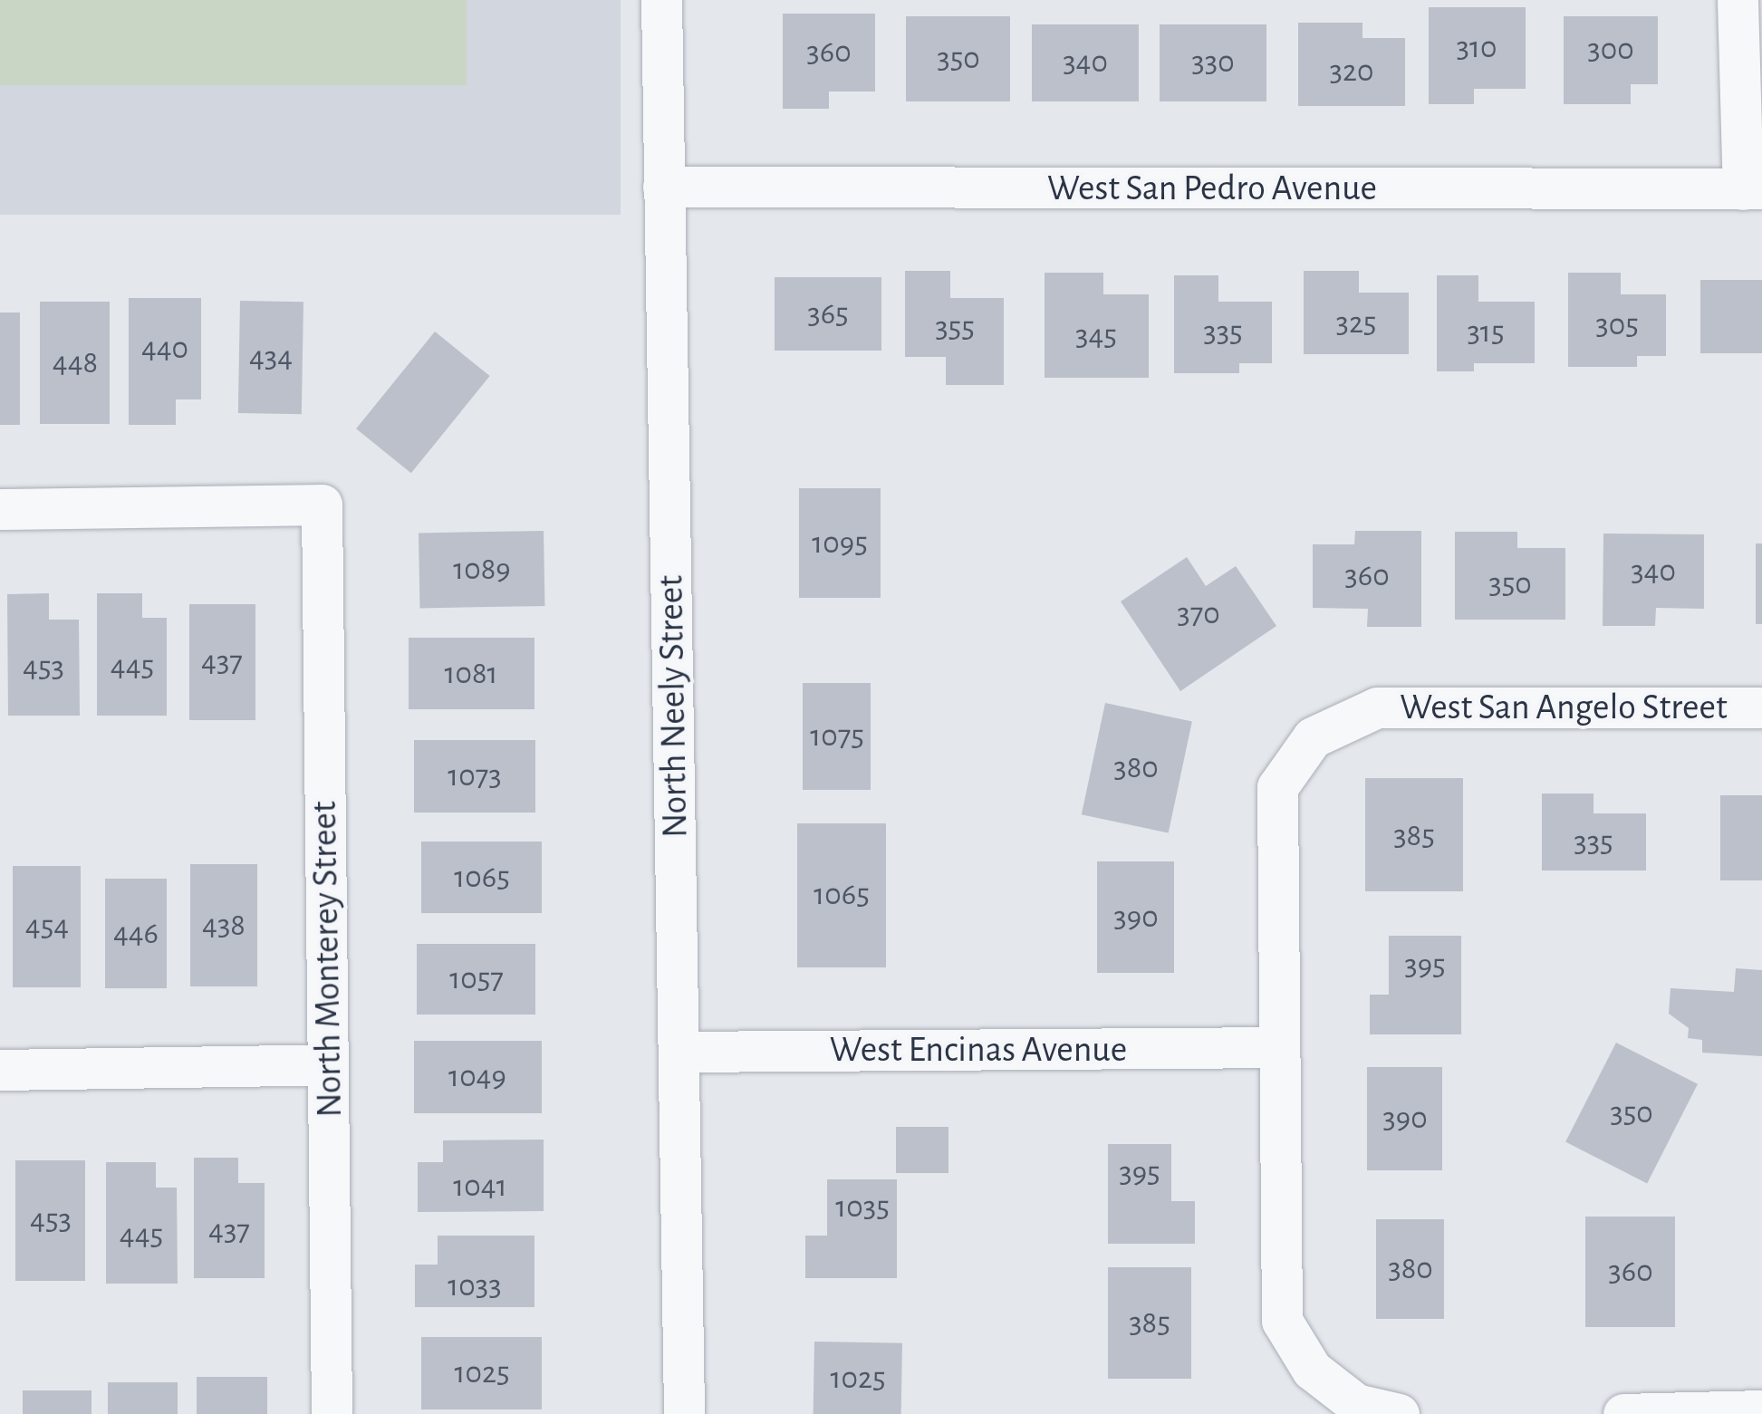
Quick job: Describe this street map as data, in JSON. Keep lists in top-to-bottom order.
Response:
{
  "streets": {
    "street": [
      "West San Pedro Avenue",
      "North Neely Street",
      "West San Angelo Street",
      "North Monterey Street",
      "West Encinas Avenue"
    ]
  },
  "crossings": [
    ["West San Pedro Avenue", "North Neely Street"],
    ["North Neely Street", "West Encinas Avenue"],
    ["West San Angelo Street", "West Encinas Avenue"]
  ],
  "house_numbers": [
    "310",
    "300",
    "360",
    "350",
    "340",
    "330",
    "320",
    "365",
    "325",
    "305",
    "355",
    "335",
    "315",
    "345",
    "440",
    "434",
    "448",
    "1095",
    "1089",
    "340",
    "360",
    "350",
    "370",
    "437",
    "445",
    "453",
    "1081",
    "1075",
    "380",
    "1073",
    "385",
    "335",
    "1065",
    "1065",
    "390",
    "438",
    "454",
    "446",
    "395",
    "1057",
    "1049",
    "350",
    "390",
    "395",
    "1041",
    "1035",
    "453",
    "437",
    "445",
    "380",
    "360",
    "1033",
    "385",
    "1025",
    "1025"
  ]
}
